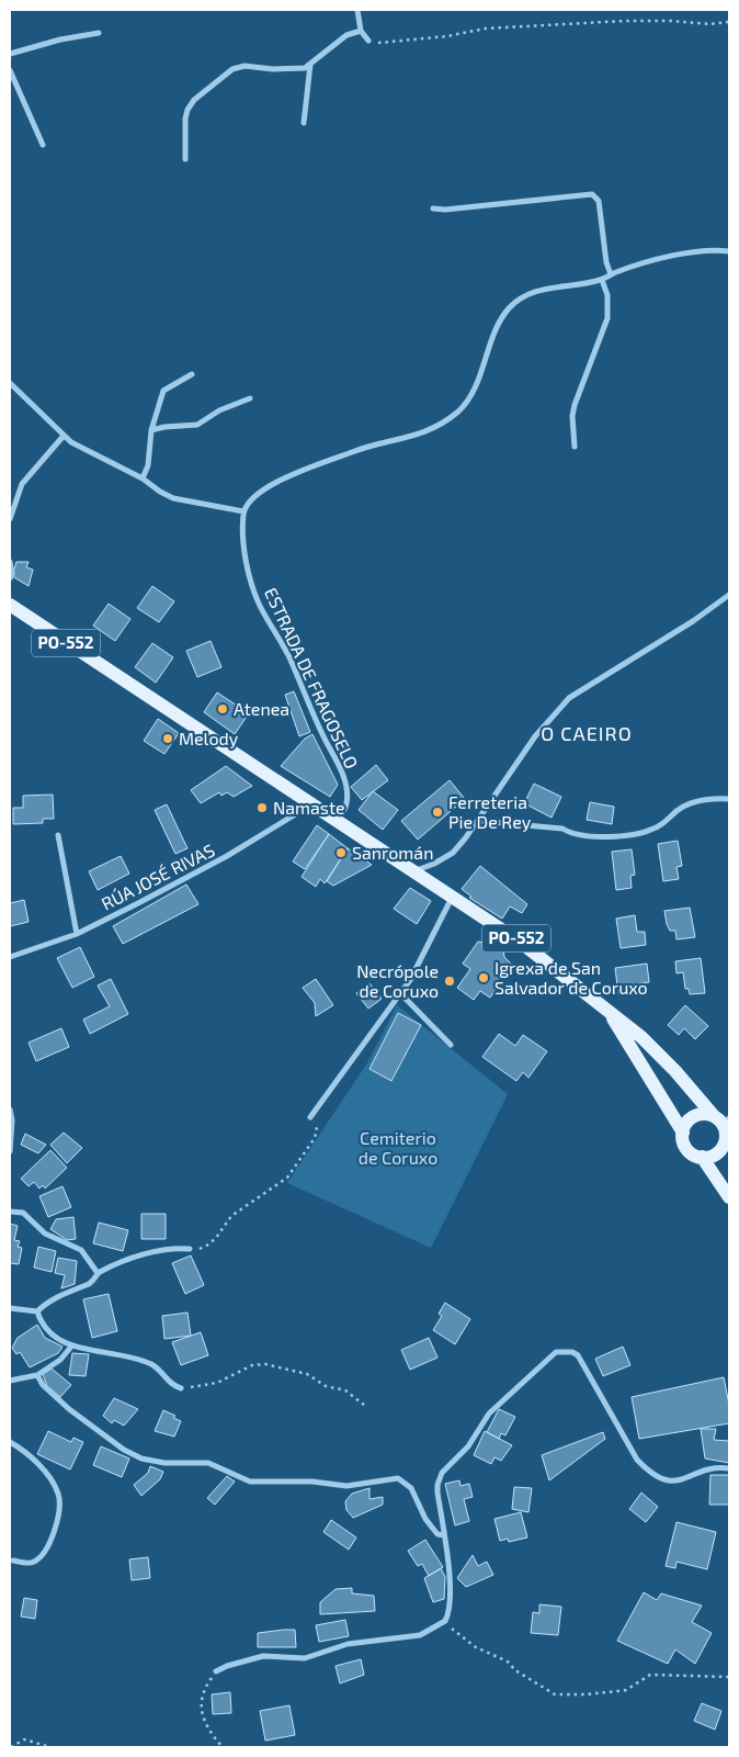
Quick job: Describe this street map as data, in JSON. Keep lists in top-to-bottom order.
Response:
{
  "streets": {
    "main road": ["PO-552"],
    "street": ["ESTRADA DE FRAGOSELO", "RÚA JOSÉ RIVAS"]
  },
  "crossings": [
    ["PO-552", "ESTRADA DE FRAGOSELO"],
    ["PO-552", "RÚA JOSÉ RIVAS"]
  ],
  "districts": ["O CAEIRO"],
  "parks": ["Cemiterio de Coruxo"],
  "places": [
    "Atenea",
    "Melody",
    "Namaste",
    "Ferreteria Pie De Rey",
    "Sanromán",
    "Igrexa de San Salvador de Coruxo",
    "Necrópole de Coruxo"
  ]
}
